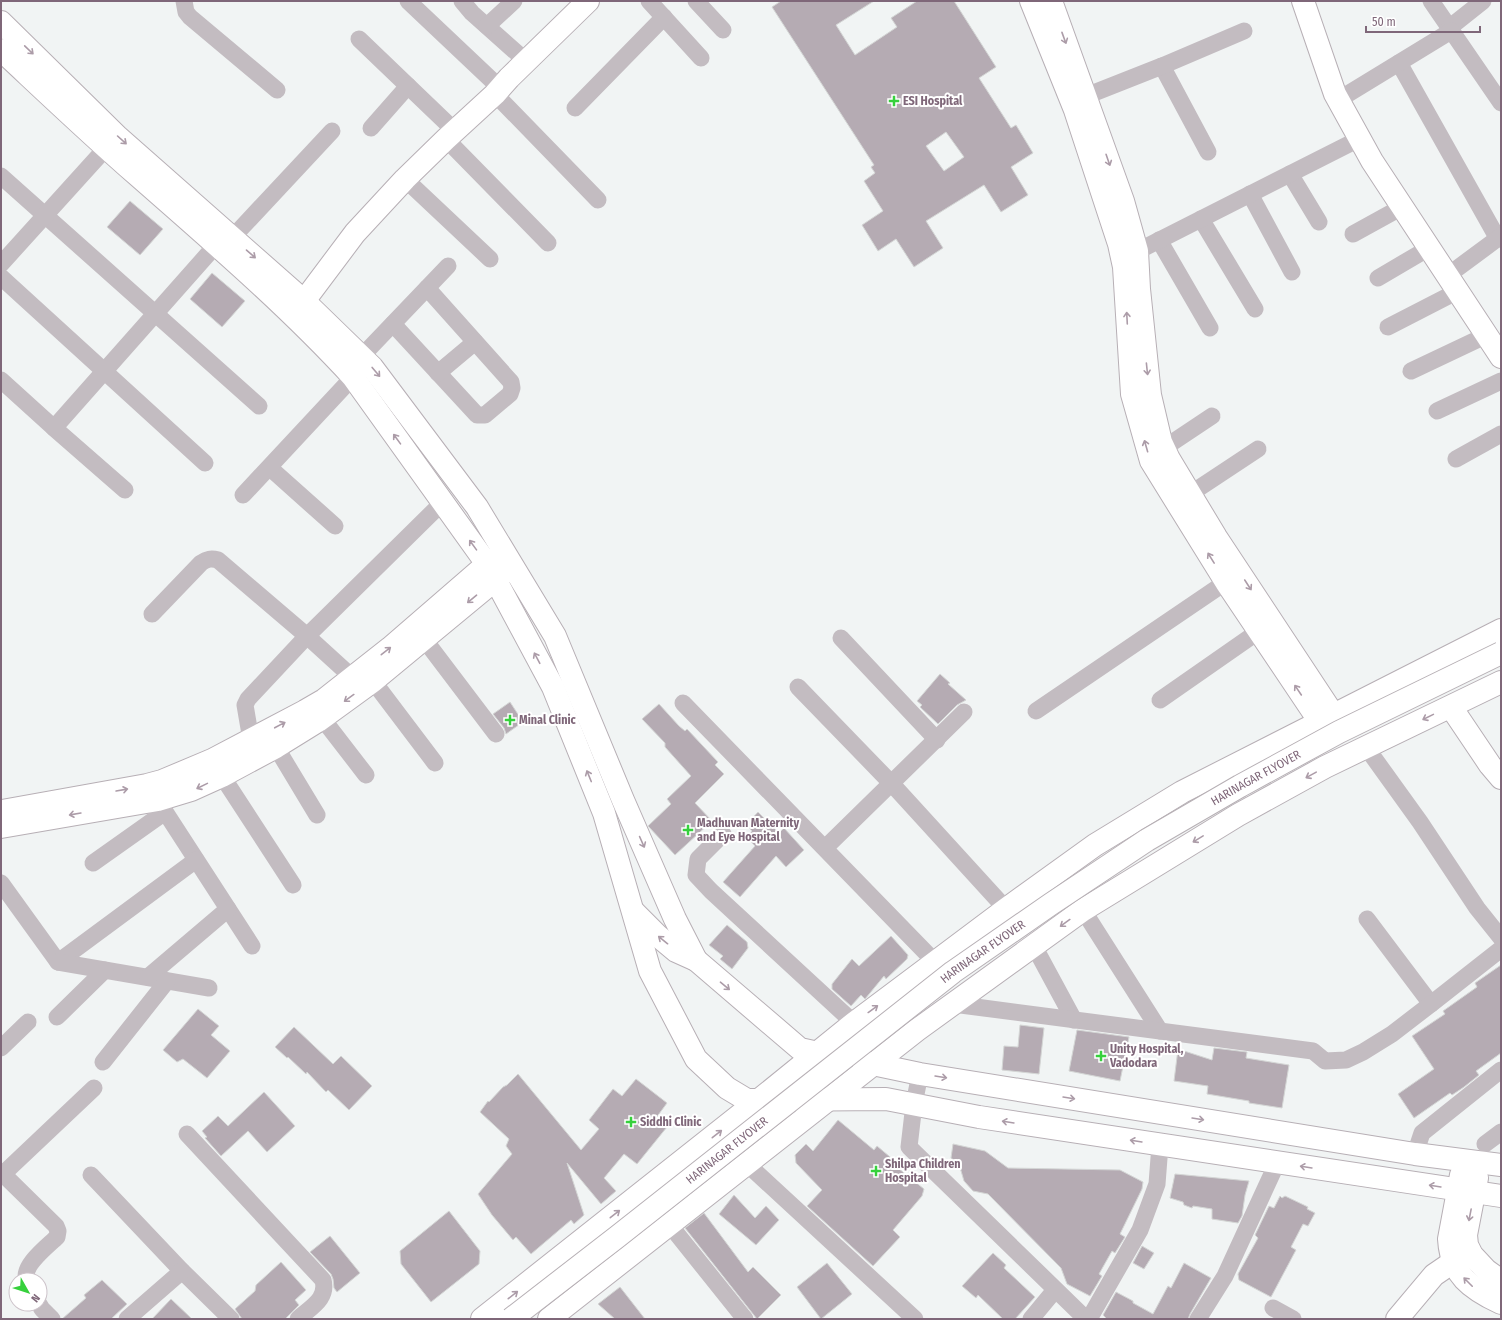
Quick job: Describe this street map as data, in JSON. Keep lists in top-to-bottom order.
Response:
{
  "streets": {
    "street": ["HARINAGAR FLYOVER"]
  },
  "places": {
    "health": [
      "ESI Hospital",
      "Minal Clinic",
      "Madhuvan Maternity and Eye Hospital",
      "Unity Hospital, Vadodara",
      "Siddhi Clinic",
      "Shilpa Children Hospital"
    ]
  },
  "scale_bar": "50 m",
  "north": "bottom right"
}
